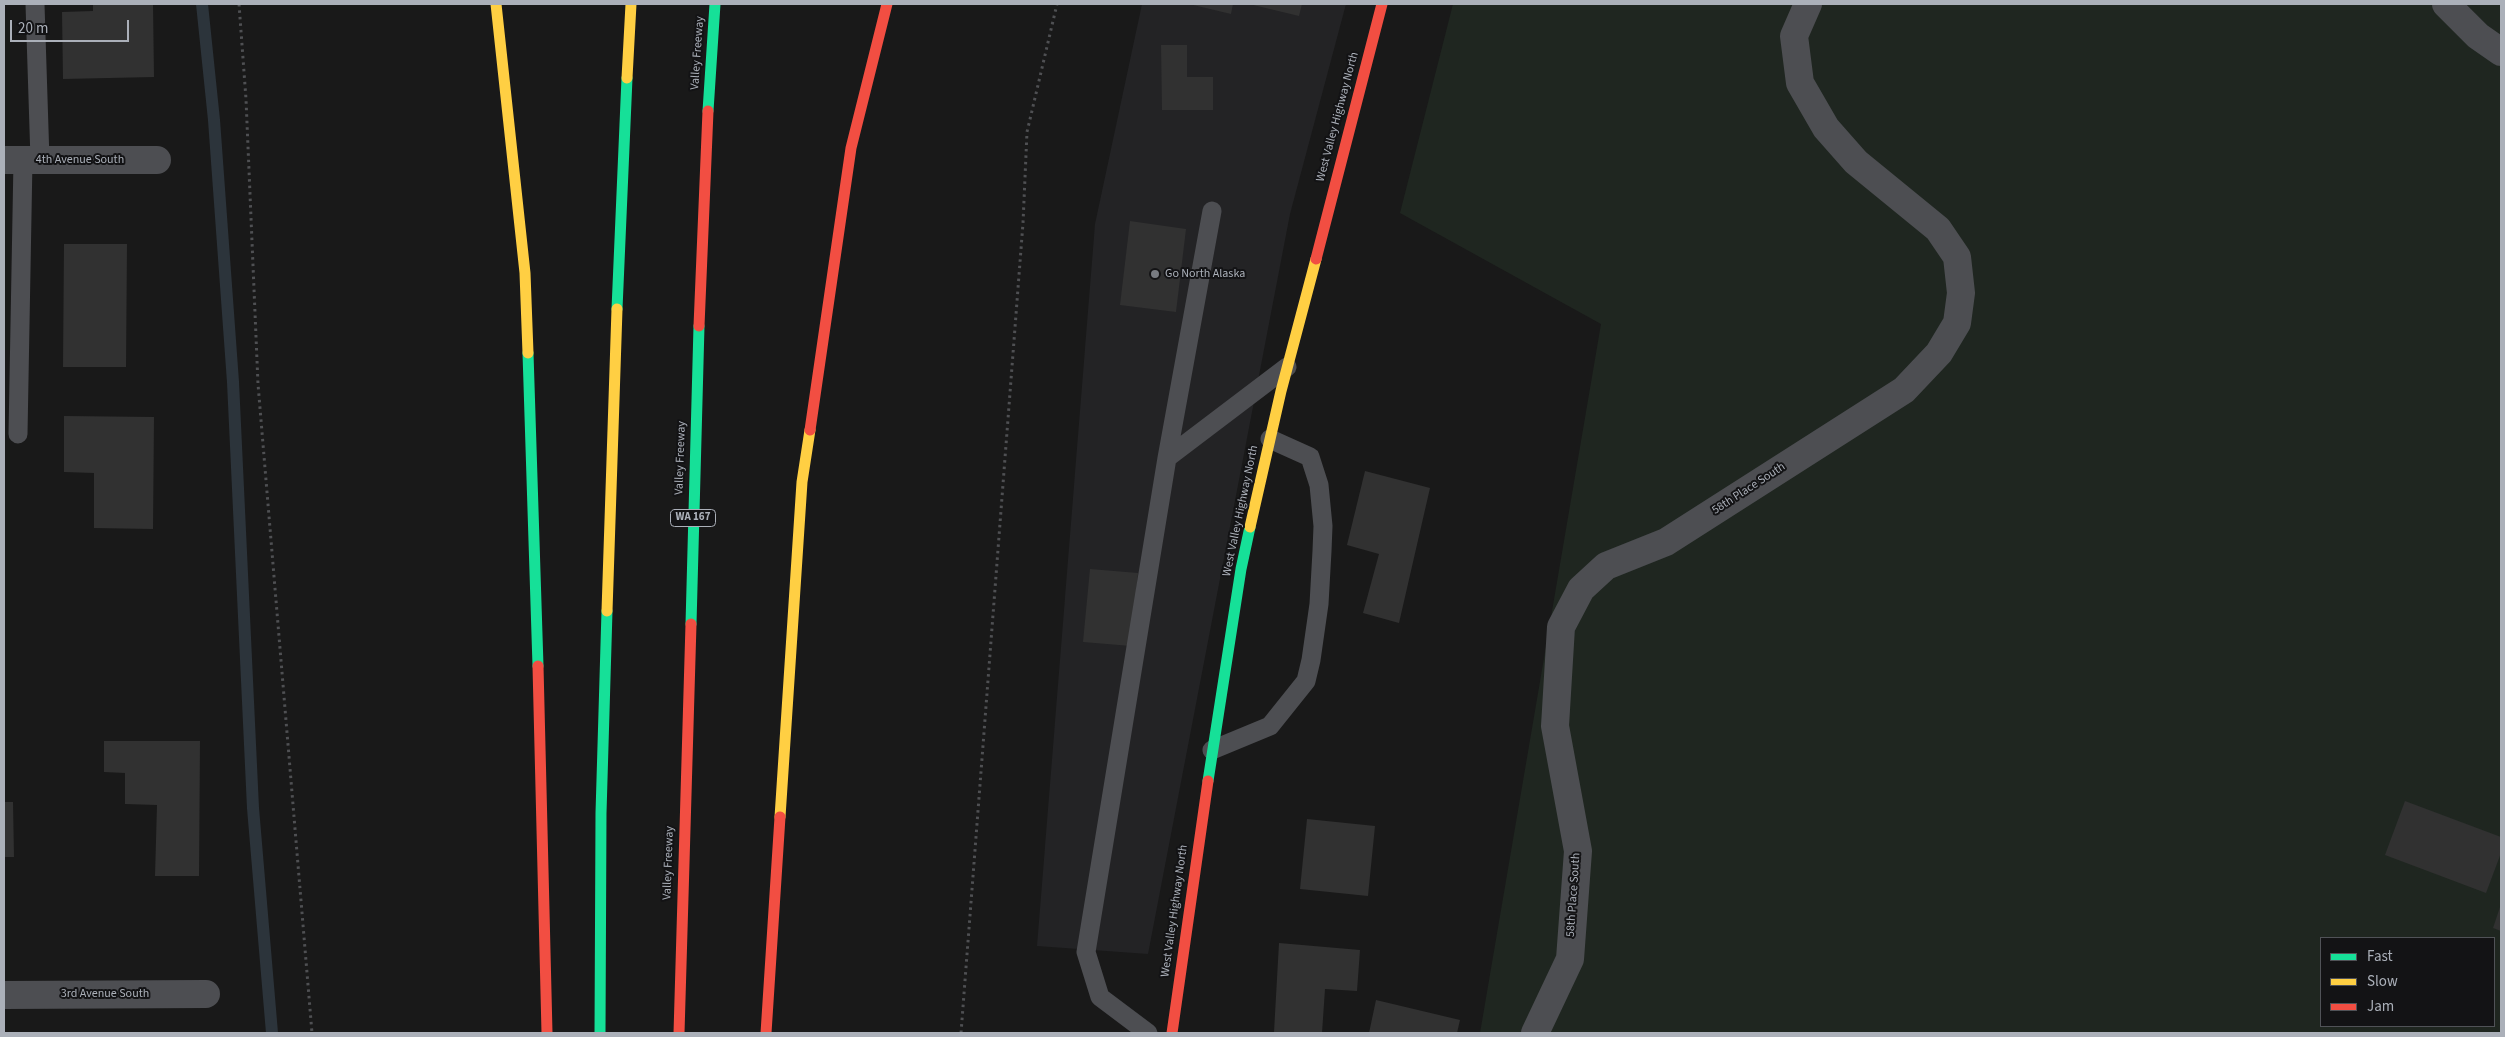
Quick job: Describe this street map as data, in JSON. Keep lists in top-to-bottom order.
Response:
{
  "streets": {
    "main road": ["Valley Freeway", "West Valley Highway North", "WA 167"],
    "street": ["4th Avenue South", "58th Place South", "3rd Avenue South"]
  },
  "places": ["Go North Alaska"],
  "legend": ["Fast", "Slow", "Jam"],
  "scale_bar": "20 m"
}
